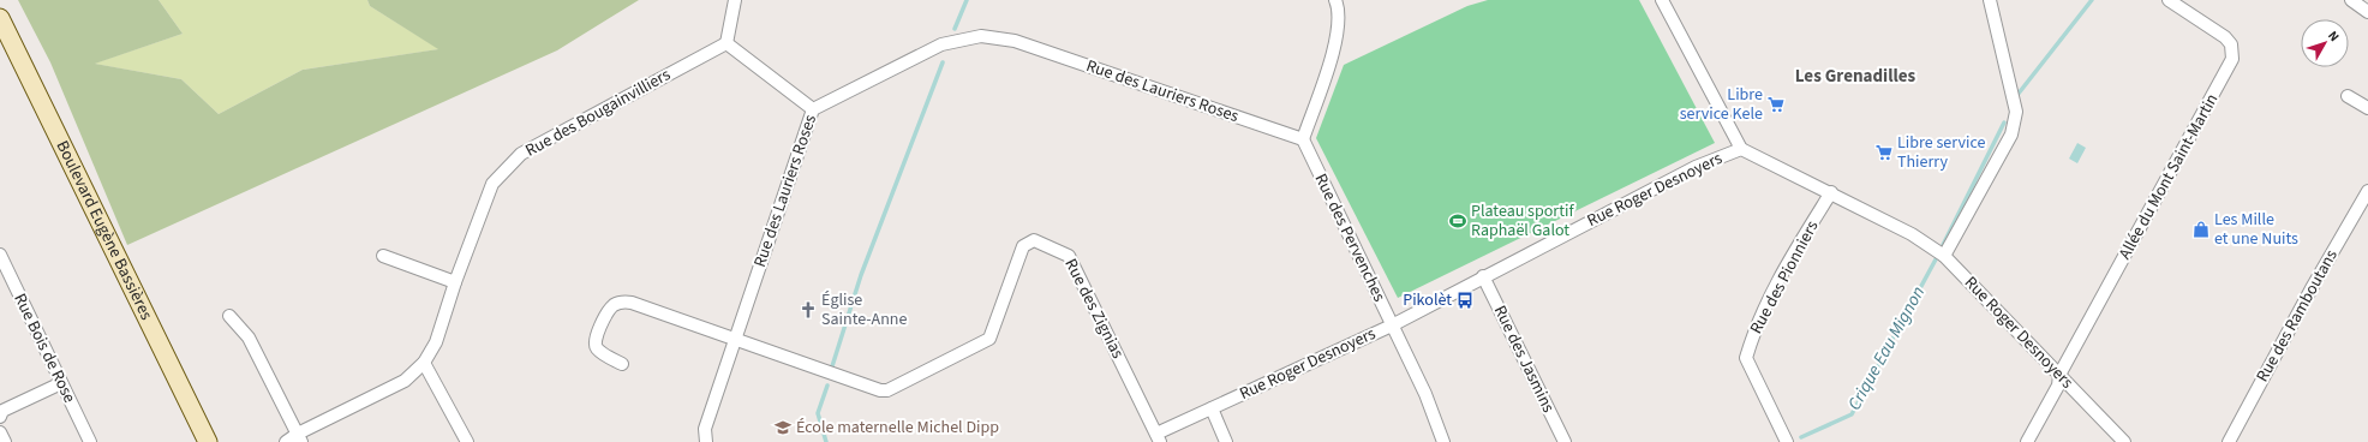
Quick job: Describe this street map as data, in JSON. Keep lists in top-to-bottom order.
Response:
{
  "streets": {
    "street": [
      "Rue des Lauriers Roses",
      "Rue des Bougainvilliers",
      "Allée du Mont Saint-Martin",
      "Rue Roger Desnoyers",
      "Boulevard Eugène Bassières",
      "Rue des Pervenches",
      "Rue des Pionniers",
      "Rue des Zignias",
      "Rue des Ramboutans",
      "Rue Bois de Rose",
      "Rue des Jasmins"
    ]
  },
  "crossings": [
    ["Rue des Lauriers Roses", "Rue des Pervenches"],
    ["Rue des Lauriers Roses", "Rue des Zignias"],
    ["Allée du Mont Saint-Martin", "Rue Roger Desnoyers"],
    ["Rue Roger Desnoyers", "Rue des Pervenches"],
    ["Rue Roger Desnoyers", "Rue des Pionniers"],
    ["Rue Roger Desnoyers", "Rue des Zignias"],
    ["Rue Roger Desnoyers", "Rue des Jasmins"]
  ],
  "districts": ["Les Grenadilles"],
  "water": ["Crique Eau Mignon"],
  "places": {
    "supermarket": ["Libre service Kele", "Libre service Thierry"],
    "sports": ["Plateau sportif Raphaël Galot"],
    "shop": ["Les Mille et une Nuits"],
    "bus stop": ["Pikolèt"],
    "church": ["Église Sainte-Anne"],
    "school or university": ["École maternelle Michel Dipp"]
  },
  "north": "top right"
}
